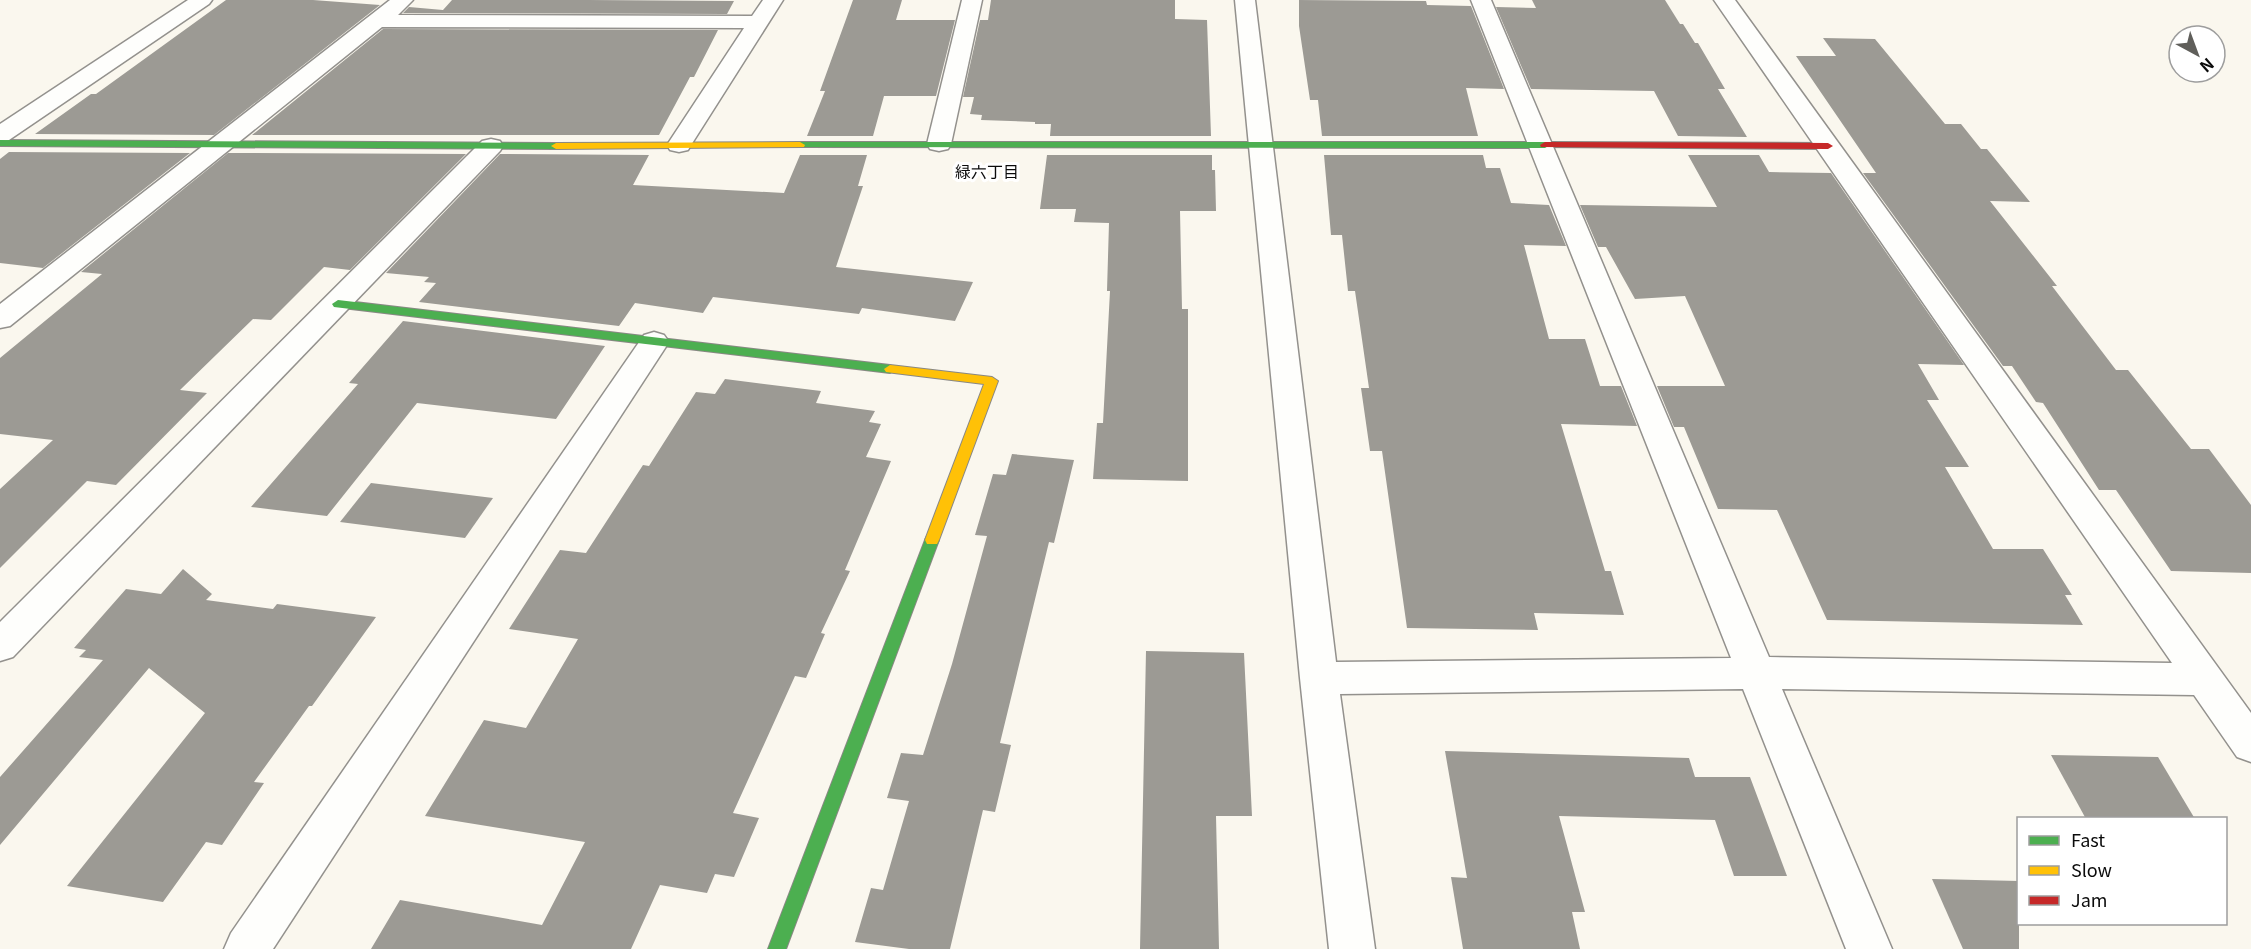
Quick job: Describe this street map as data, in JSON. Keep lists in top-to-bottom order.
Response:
{
  "districts": ["緑六丁目"],
  "legend": ["Fast", "Slow", "Jam"],
  "north": "bottom right"
}
